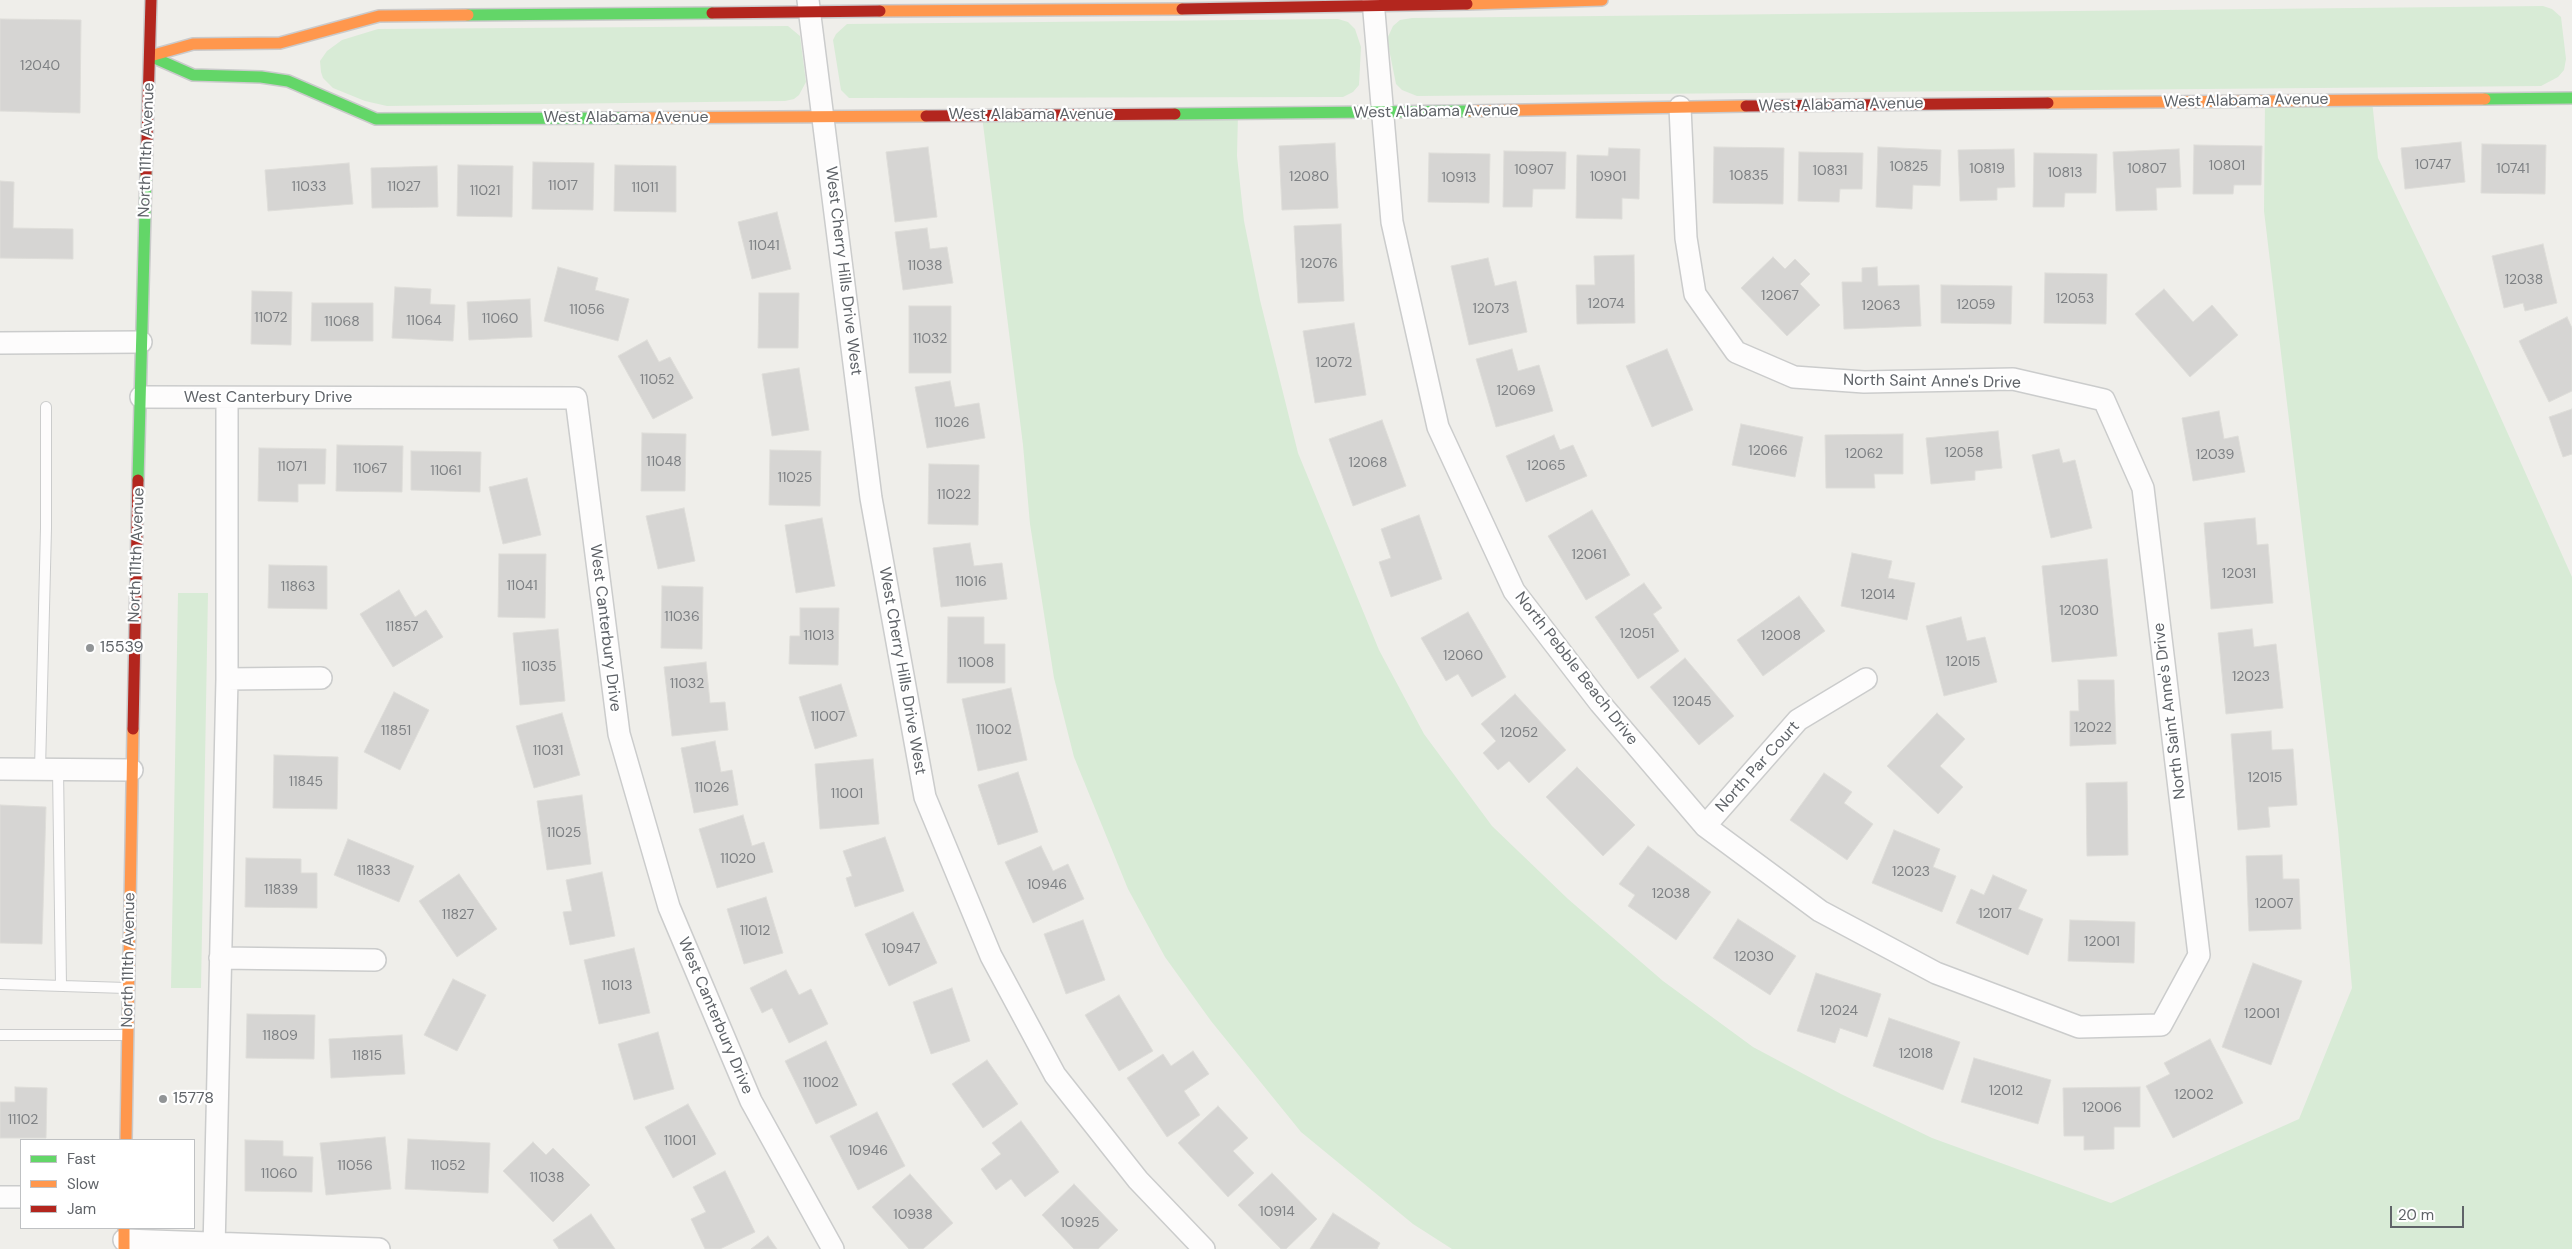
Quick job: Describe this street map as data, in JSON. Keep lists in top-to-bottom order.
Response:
{
  "streets": {
    "street": [
      "West Alabama Avenue",
      "North 111th Avenue",
      "West Cherry Hills Drive West",
      "North Saint Anne's Drive",
      "West Canterbury Drive",
      "North Pebble Beach Drive",
      "North Par Court"
    ]
  },
  "crossings": [
    ["West Alabama Avenue", "North 111th Avenue"],
    ["West Alabama Avenue", "West Cherry Hills Drive West"],
    ["West Alabama Avenue", "North Saint Anne's Drive"],
    ["West Alabama Avenue", "North Pebble Beach Drive"],
    ["North 111th Avenue", "West Canterbury Drive"],
    ["North Saint Anne's Drive", "North Pebble Beach Drive"],
    ["North Pebble Beach Drive", "North Par Court"]
  ],
  "places": ["15539", "15778"],
  "house_numbers": [
    "12040",
    "10747",
    "10801",
    "10825",
    "10819",
    "10807",
    "10741",
    "10907",
    "10831",
    "10813",
    "10835",
    "12080",
    "10901",
    "10913",
    "11017",
    "11033",
    "11027",
    "11011",
    "11021",
    "11041",
    "12076",
    "11038",
    "12038",
    "12067",
    "12053",
    "12074",
    "12059",
    "12063",
    "12073",
    "11056",
    "11072",
    "11060",
    "11064",
    "11068",
    "11032",
    "12072",
    "11052",
    "12069",
    "11026",
    "12066",
    "12058",
    "12062",
    "12039",
    "11048",
    "12068",
    "12065",
    "11071",
    "11067",
    "11061",
    "11025",
    "11022",
    "12061",
    "12031",
    "11016",
    "11041",
    "11863",
    "12014",
    "12030",
    "11036",
    "11857",
    "12051",
    "11013",
    "12008",
    "12060",
    "12015",
    "11008",
    "11035",
    "12023",
    "11032",
    "12045",
    "11007",
    "12022",
    "11002",
    "11851",
    "12052",
    "11031",
    "12015",
    "11845",
    "11026",
    "11001",
    "11025",
    "11020",
    "11833",
    "12023",
    "10946",
    "11839",
    "12038",
    "12007",
    "12017",
    "11827",
    "11012",
    "12001",
    "10947",
    "12030",
    "11013",
    "12024",
    "12001",
    "11809",
    "12018",
    "11815",
    "11002",
    "12012",
    "12002",
    "12006",
    "11102",
    "11001",
    "10946",
    "11056",
    "11052",
    "11060",
    "11038",
    "10914",
    "10938",
    "10925"
  ],
  "legend": ["Fast", "Slow", "Jam"],
  "scale_bar": "20 m"
}
